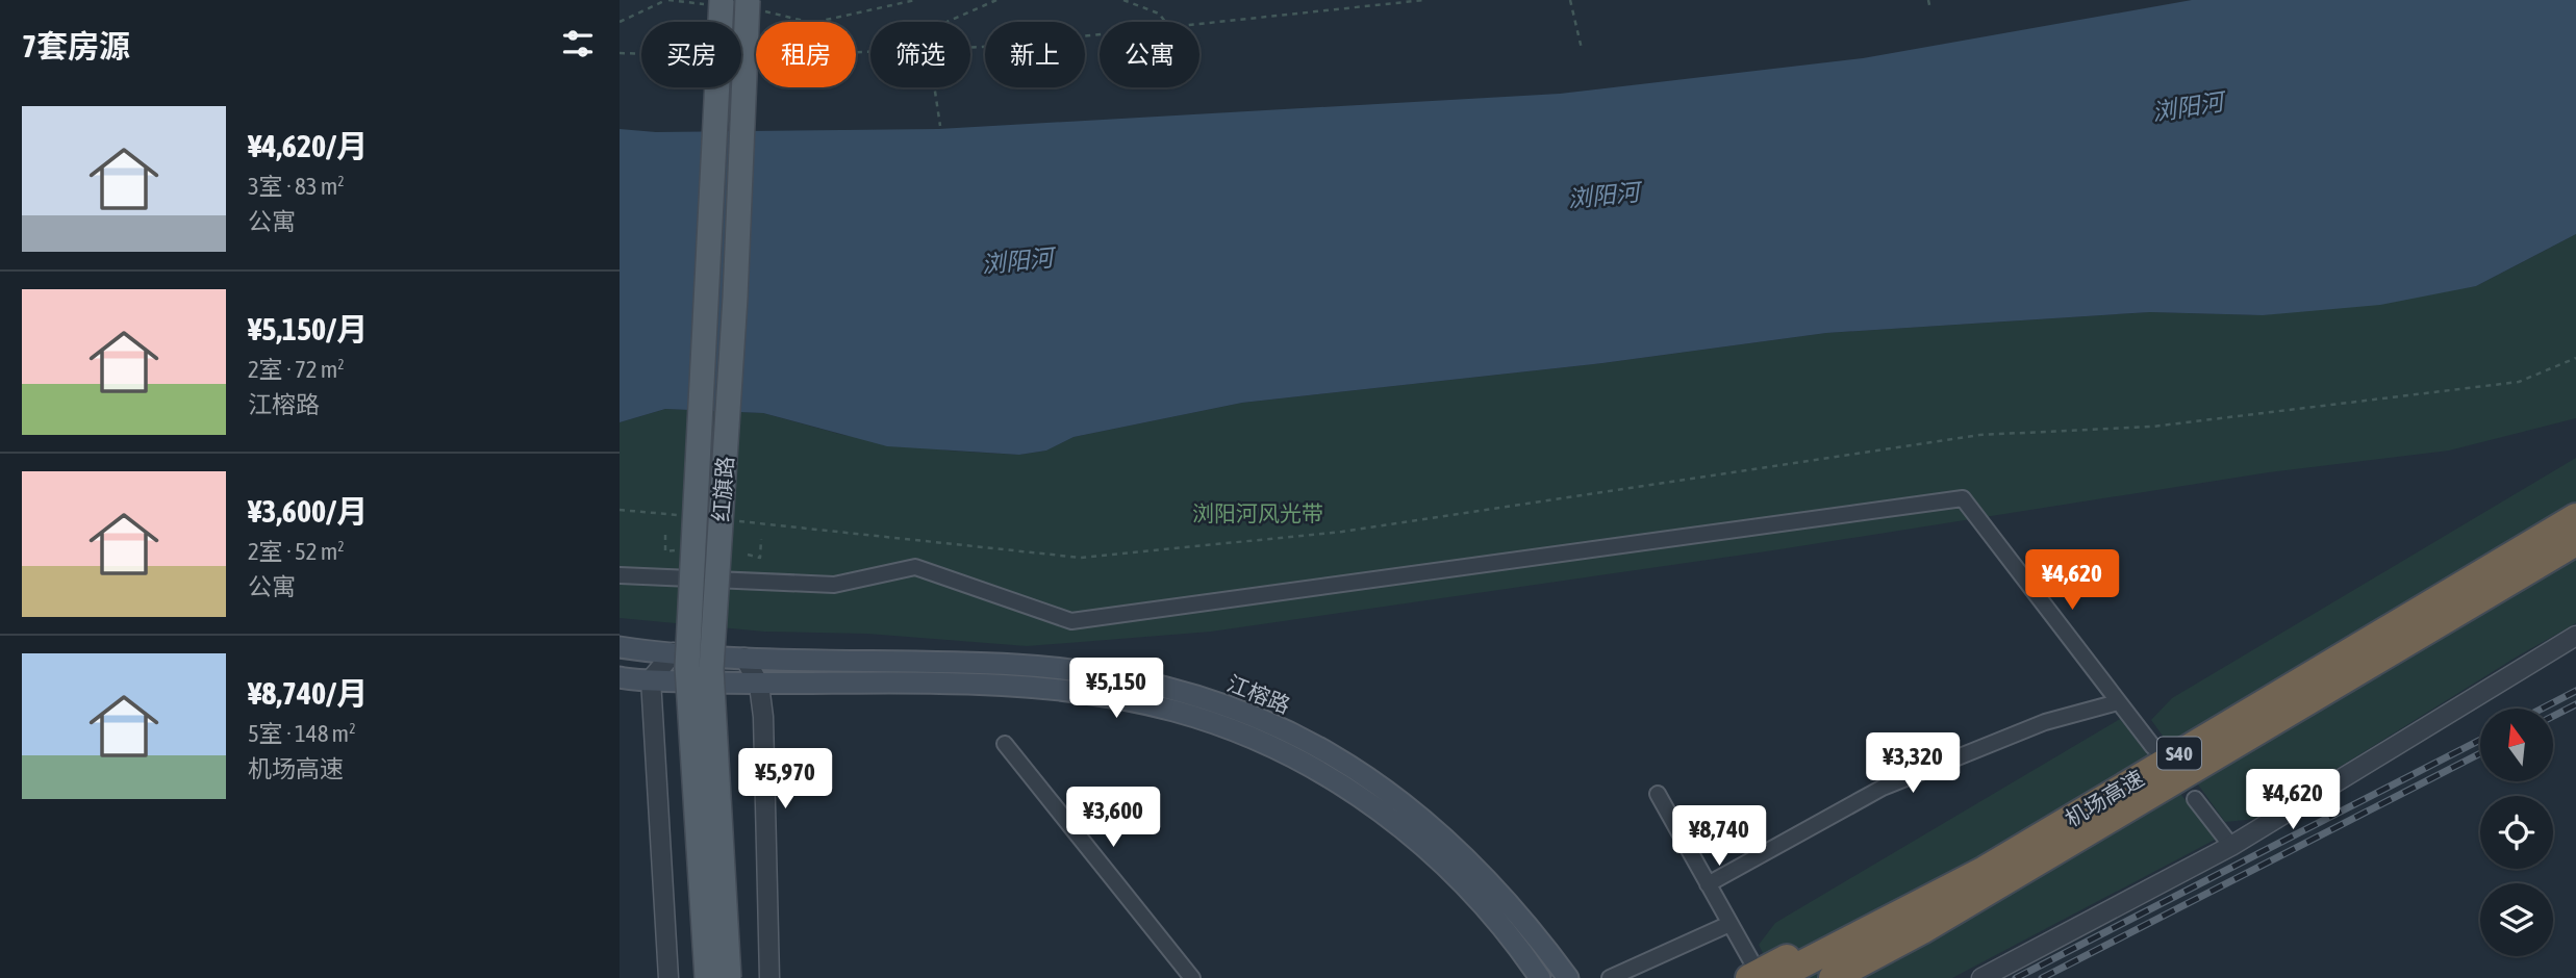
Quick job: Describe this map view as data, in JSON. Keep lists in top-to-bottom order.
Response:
{
  "streets": {
    "highway": ["S40", "机场高速"],
    "main road": ["红旗路", "江榕路"]
  },
  "water": ["浏阳河"],
  "parks": ["浏阳河风光带"],
  "north": "top",
  "page": {
    "heading": "7套房源",
    "chip": [
      "买房",
      "租房",
      "筛选",
      "新上",
      "公寓"
    ],
    "list": [
      {
        "name": "¥4,620/月",
        "note": "3室 · 83 m² · 公寓"
      },
      {
        "name": "¥5,150/月",
        "note": "2室 · 72 m² · 江榕路"
      },
      {
        "name": "¥3,600/月",
        "note": "2室 · 52 m² · 公寓"
      },
      {
        "name": "¥8,740/月",
        "note": "5室 · 148 m² · 机场高速"
      }
    ],
    "price": [
      "¥4,620",
      "¥5,150",
      "¥3,320",
      "¥5,970",
      "¥4,620",
      "¥3,600",
      "¥8,740"
    ]
  }
}
